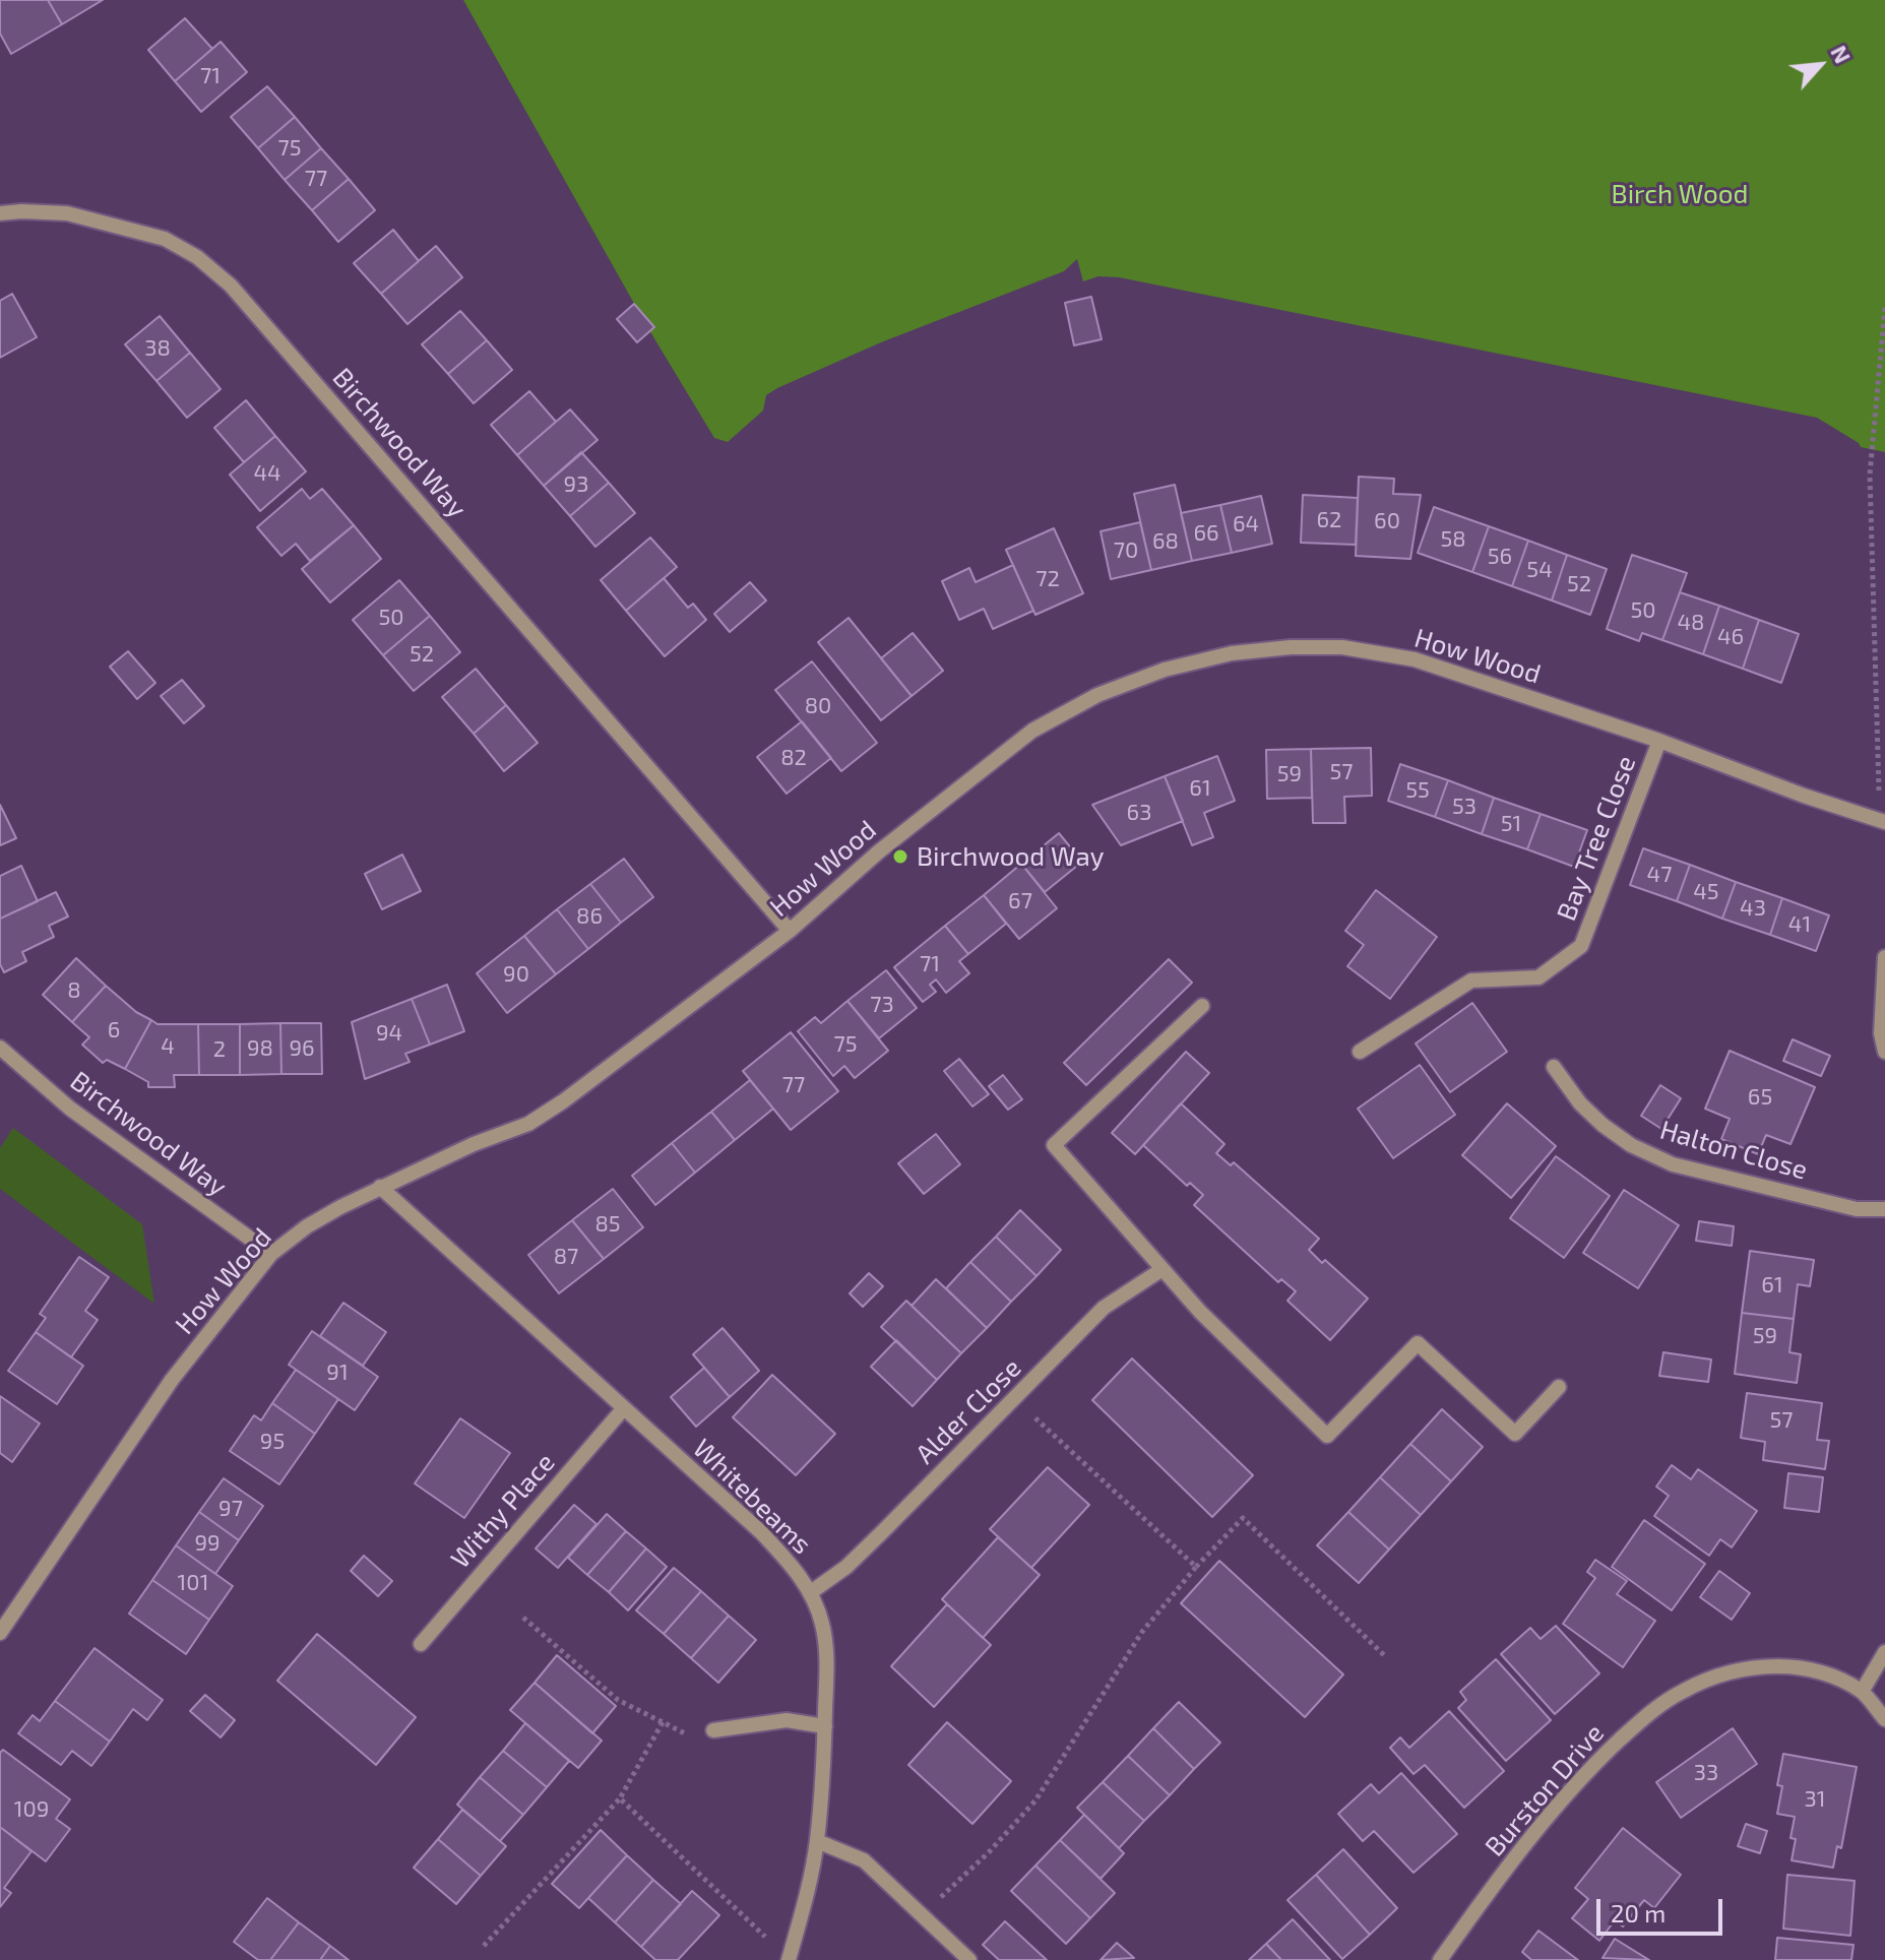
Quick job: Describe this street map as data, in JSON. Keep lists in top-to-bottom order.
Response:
{
  "streets": {
    "street": [
      "Birchwood Way",
      "How Wood",
      "Bay Tree Close",
      "Halton Close",
      "Alder Close",
      "Whitebeams",
      "Withy Place",
      "Burston Drive"
    ]
  },
  "crossings": [
    ["Birchwood Way", "How Wood"],
    ["How Wood", "Bay Tree Close"],
    ["How Wood", "Whitebeams"],
    ["Alder Close", "Whitebeams"],
    ["Whitebeams", "Withy Place"]
  ],
  "parks": ["Birch Wood"],
  "places": ["Birchwood Way"],
  "house_numbers": [
    "71",
    "75",
    "77",
    "38",
    "44",
    "93",
    "62",
    "60",
    "64",
    "66",
    "58",
    "68",
    "70",
    "56",
    "54",
    "72",
    "52",
    "50",
    "50",
    "48",
    "46",
    "52",
    "80",
    "82",
    "57",
    "59",
    "61",
    "55",
    "53",
    "63",
    "51",
    "47",
    "45",
    "67",
    "43",
    "86",
    "41",
    "71",
    "90",
    "8",
    "73",
    "6",
    "94",
    "75",
    "4",
    "98",
    "96",
    "2",
    "77",
    "65",
    "85",
    "87",
    "61",
    "59",
    "91",
    "57",
    "95",
    "97",
    "99",
    "101",
    "33",
    "31",
    "109"
  ],
  "scale_bar": "20 m",
  "north": "top right"
}
